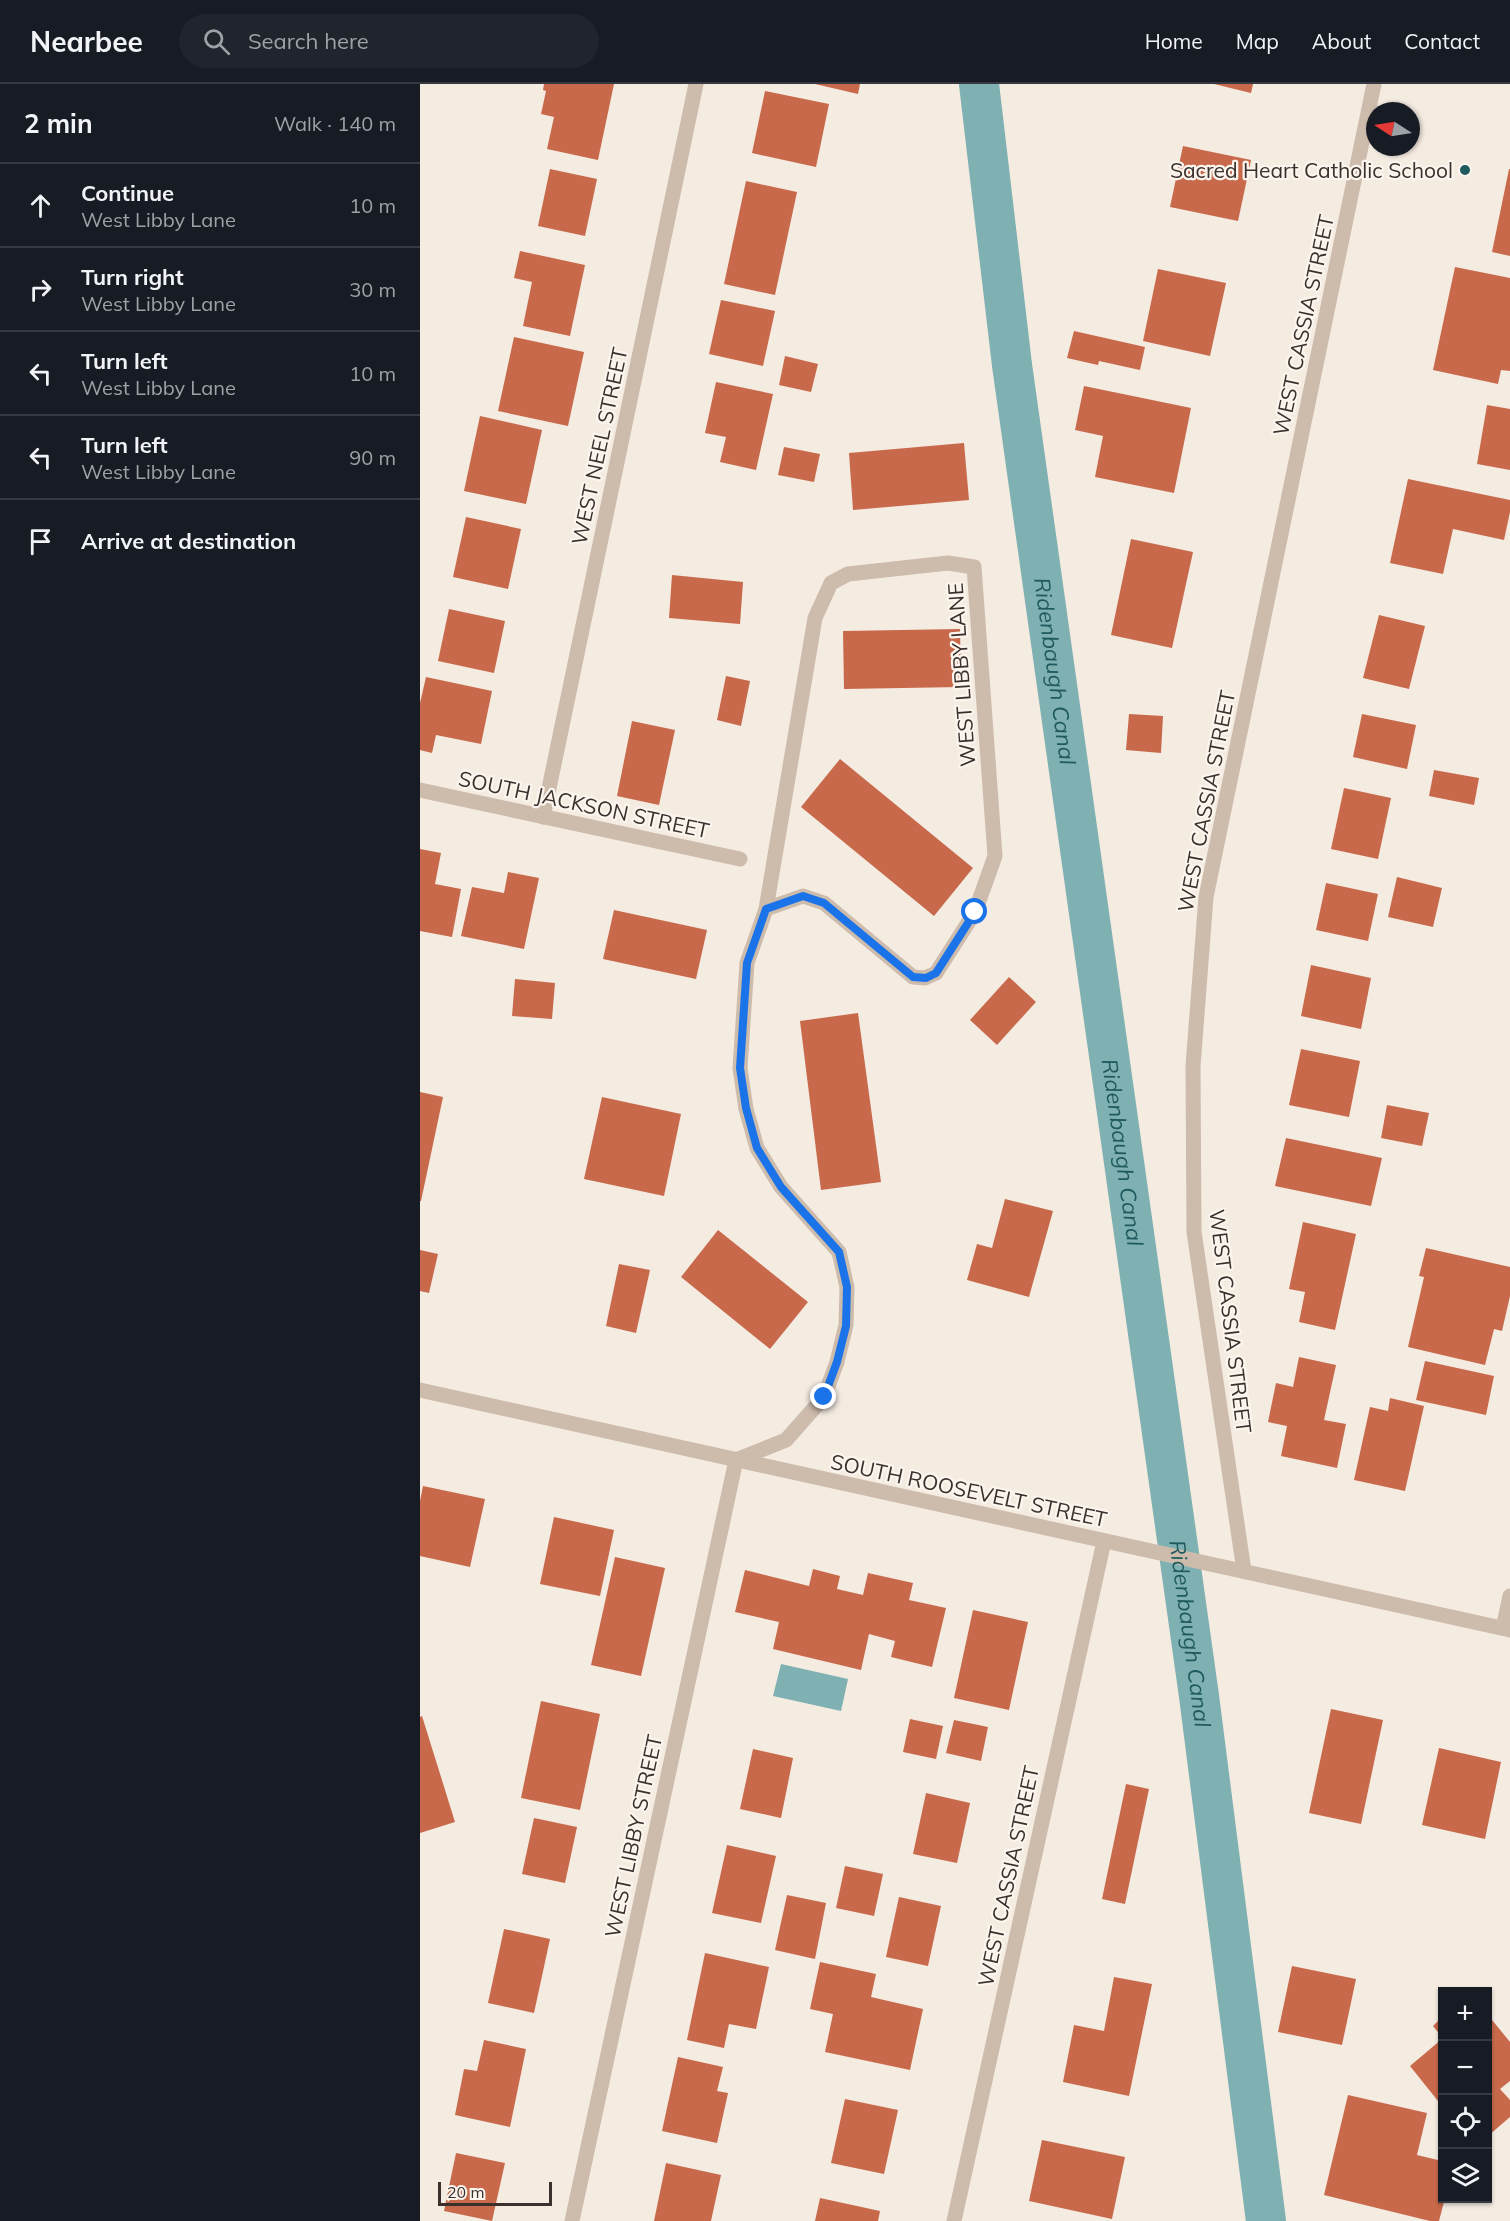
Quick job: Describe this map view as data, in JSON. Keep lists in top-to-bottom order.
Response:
{
  "streets": {
    "street": [
      "WEST CASSIA STREET",
      "WEST NEEL STREET",
      "WEST LIBBY LANE",
      "SOUTH JACKSON STREET",
      "SOUTH ROOSEVELT STREET",
      "WEST LIBBY STREET"
    ]
  },
  "crossings": [
    ["WEST CASSIA STREET", "SOUTH ROOSEVELT STREET"],
    ["WEST NEEL STREET", "SOUTH JACKSON STREET"],
    ["WEST LIBBY LANE", "SOUTH ROOSEVELT STREET"],
    ["WEST LIBBY LANE", "WEST LIBBY STREET"],
    ["SOUTH ROOSEVELT STREET", "WEST LIBBY STREET"]
  ],
  "water": ["Ridenbaugh Canal"],
  "places": ["Sacred Heart Catholic School"],
  "scale_bar": "20 m",
  "north": "left",
  "page": {
    "header": "Nearbee",
    "search": "Search here",
    "nav": [
      "Home",
      "Map",
      "About",
      "Contact"
    ],
    "heading": ["2 min", "Walk · 140 m"],
    "list": [
      ["Continue", "West Libby Lane", "10 m"],
      ["Turn right", "West Libby Lane", "30 m"],
      ["Turn left", "West Libby Lane", "10 m"],
      ["Turn left", "West Libby Lane", "90 m"],
      "Arrive at destination"
    ],
    "map_buttons": ["+", "−"],
    "scale": "20 m"
  }
}
